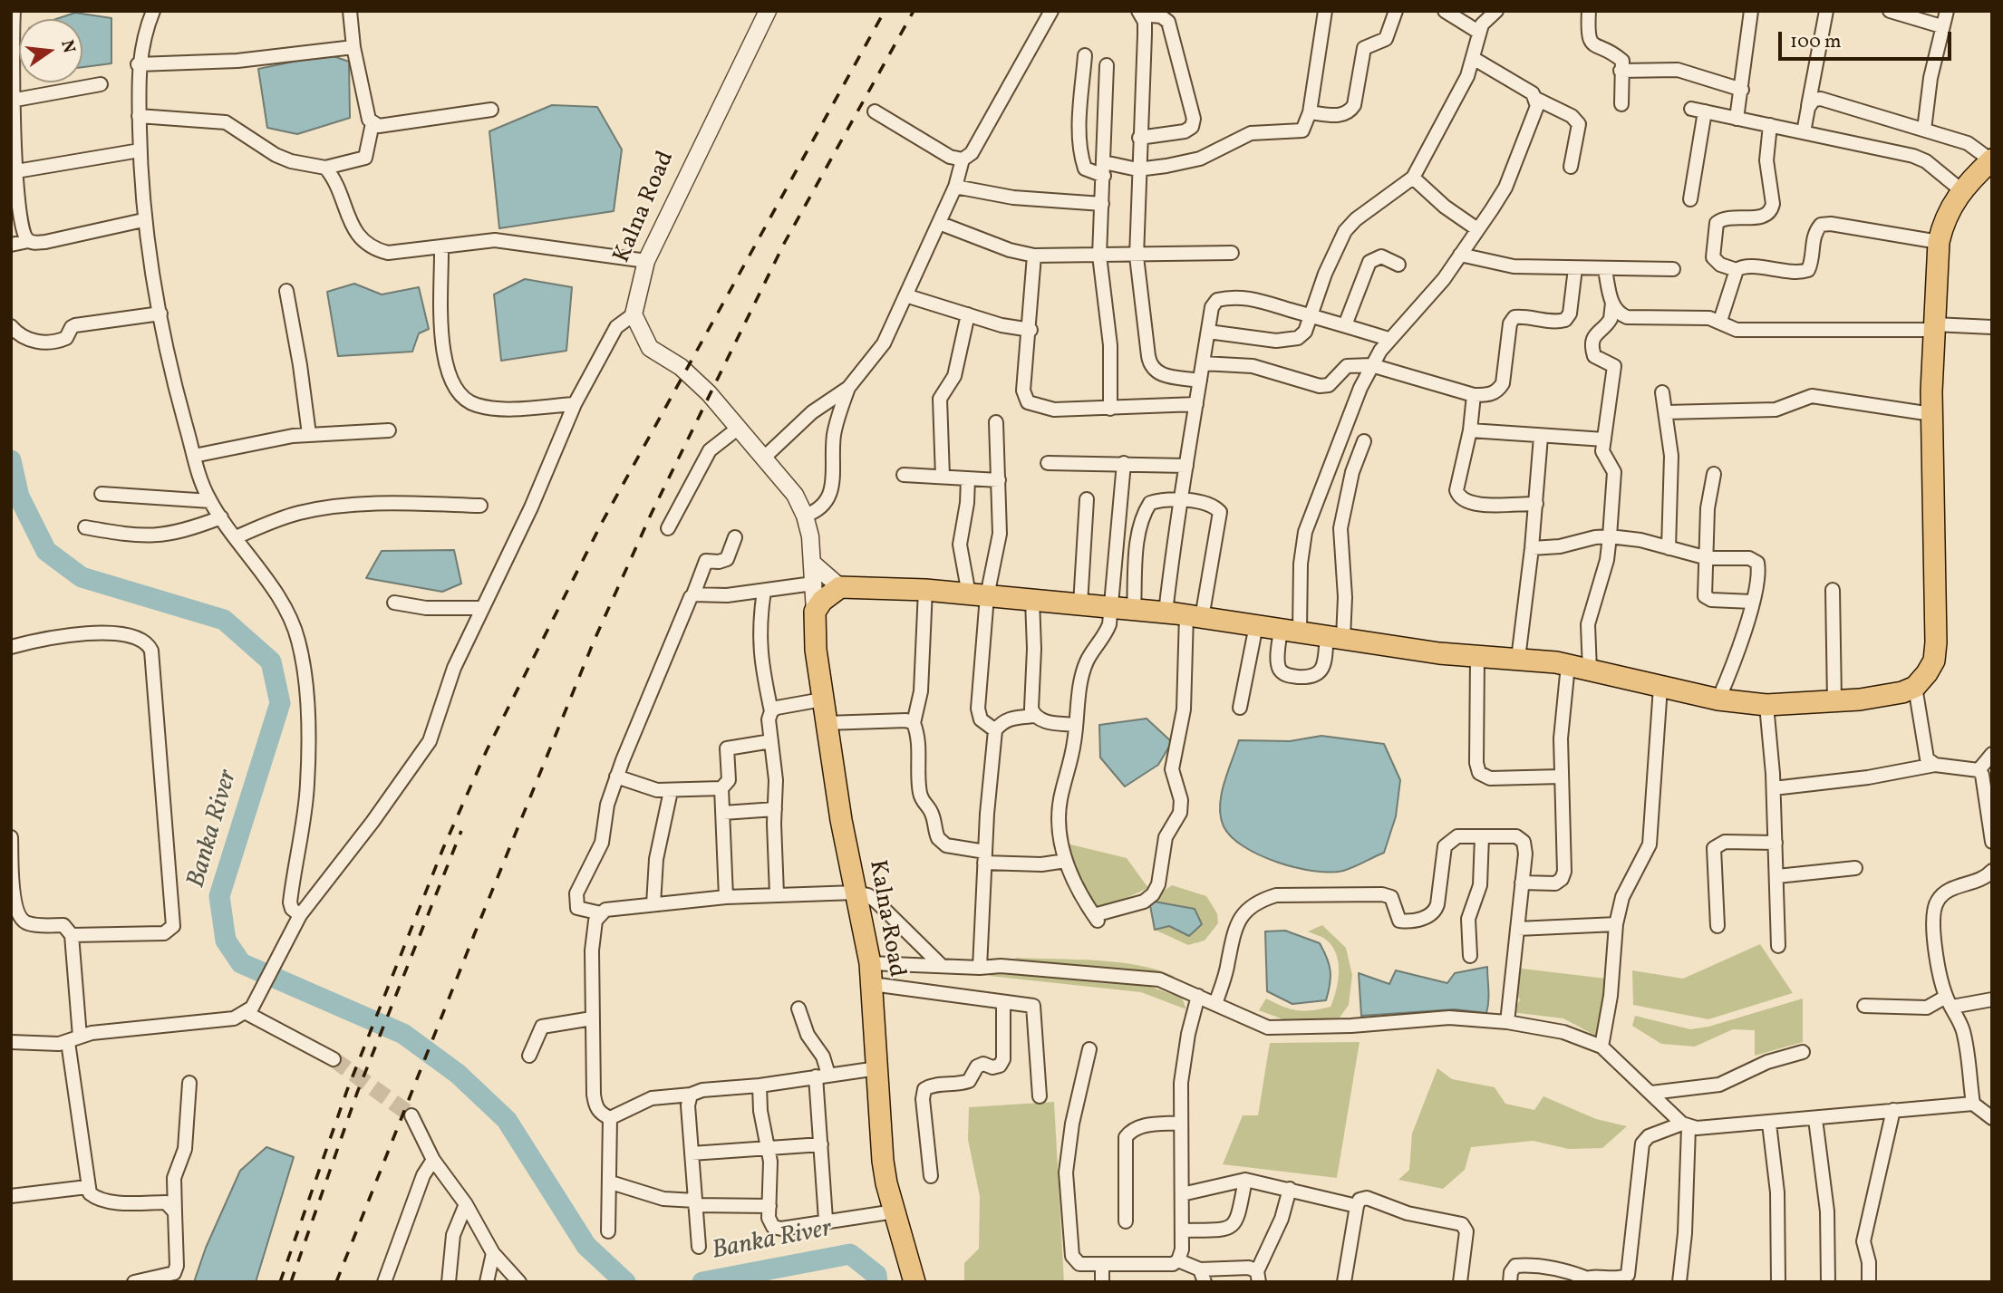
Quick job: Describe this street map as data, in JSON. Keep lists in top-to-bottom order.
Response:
{
  "streets": {
    "main road": ["Kalna Road"]
  },
  "water": ["Banka River"],
  "scale_bar": "100 m",
  "north": "right"
}
